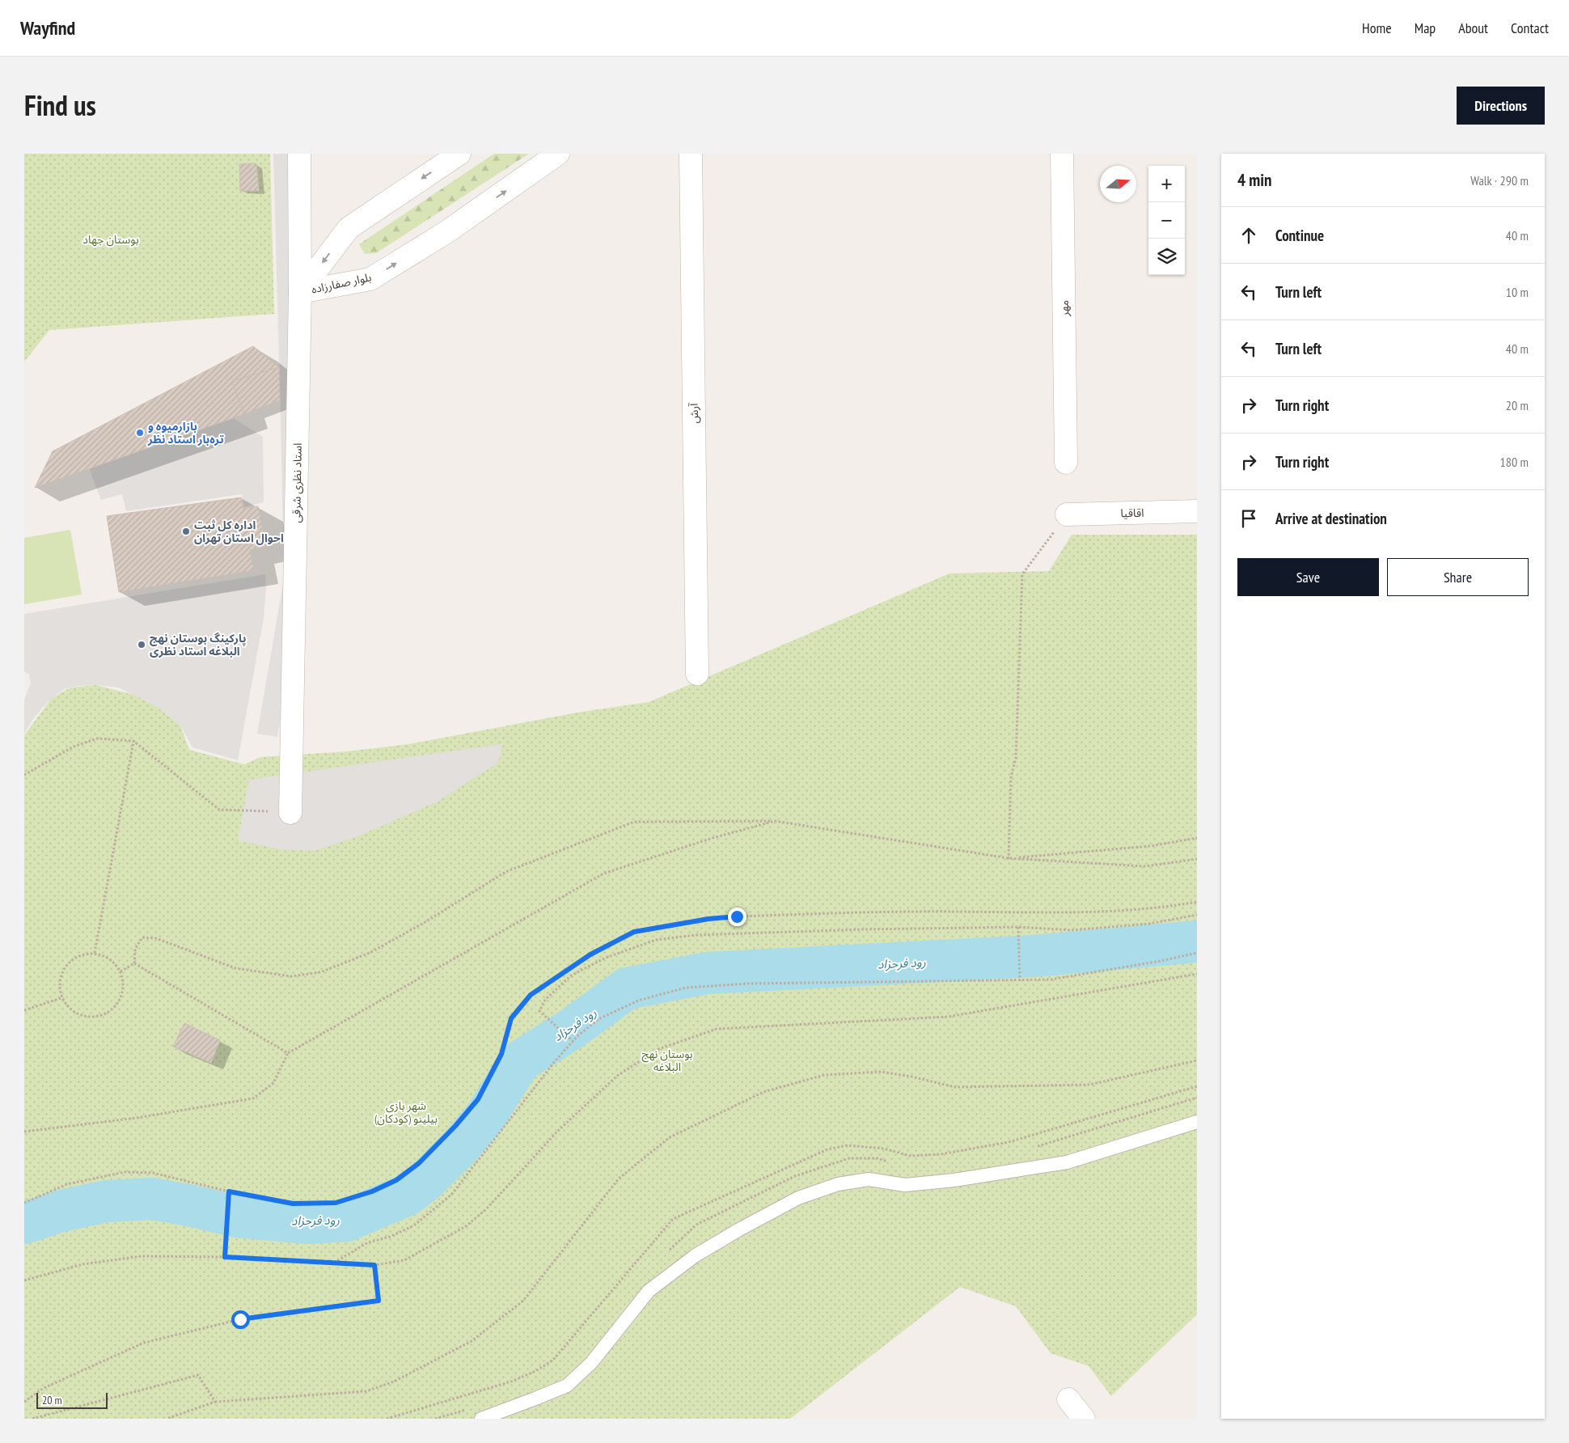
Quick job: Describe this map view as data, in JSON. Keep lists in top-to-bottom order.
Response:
{
  "streets": {
    "street": [
      "بلوار صفارزاده",
      "مهر",
      "آرش",
      "استاد نظری شرقی",
      "اقاقیا"
    ]
  },
  "crossings": [
    ["بلوار صفارزاده", "استاد نظری شرقی"]
  ],
  "water": ["رود فرحزاد"],
  "parks": ["بوستان جهاد", "بوستان نهج البلاغه", "شهر بازی بیلینو (کودکان)"],
  "places": ["بازارمیوه و تره‌بار استاد نظر", "اداره کل ثبت احوال استان تهران", "پارکینگ بوستان نهج البلاغه استاد نظری"],
  "scale_bar": "20 m",
  "north": "right",
  "page": {
    "header": "Wayfind",
    "nav": [
      "Home",
      "Map",
      "About",
      "Contact"
    ],
    "title": "Find us",
    "buttons": [
      "Directions",
      ["Save", "Share"]
    ],
    "heading": ["4 min", "Walk · 290 m"],
    "map_buttons": ["+", "−"],
    "list": [
      ["Continue", "40 m"],
      ["Turn left", "10 m"],
      ["Turn left", "40 m"],
      ["Turn right", "20 m"],
      ["Turn right", "180 m"],
      "Arrive at destination"
    ],
    "scale": "20 m"
  }
}
